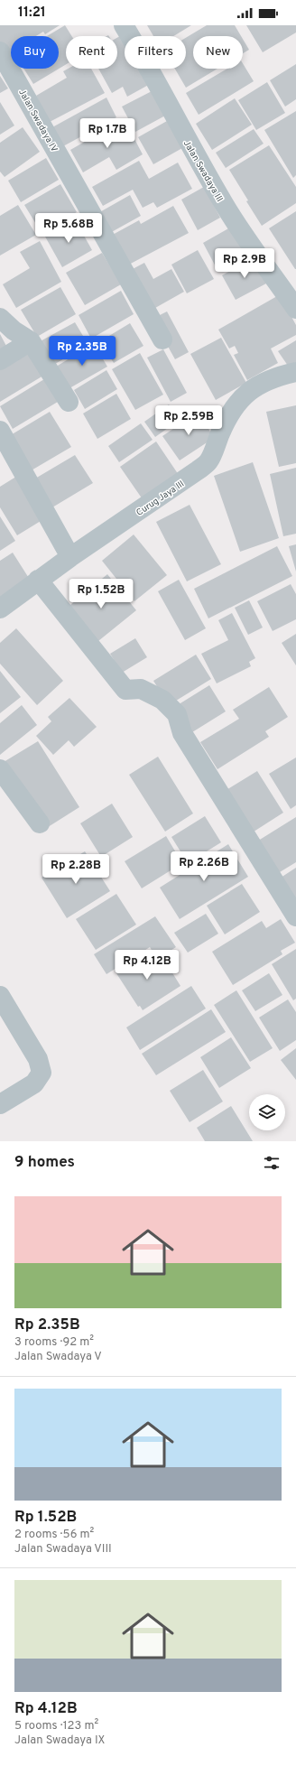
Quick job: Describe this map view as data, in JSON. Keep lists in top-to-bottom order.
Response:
{
  "streets": {
    "street": ["Jalan Swadaya IV", "Jalan Swadaya III", "Curug Jaya III"]
  },
  "page": {
    "status": "11:21",
    "chip": [
      "Buy",
      "Rent",
      "Filters",
      "New"
    ],
    "price": [
      "Rp 1.7B",
      "Rp 5.68B",
      "Rp 2.9B",
      "Rp 2.35B",
      "Rp 2.59B",
      "Rp 1.52B",
      "Rp 2.26B",
      "Rp 2.28B",
      "Rp 4.12B"
    ],
    "heading": "9 homes",
    "list": [
      {
        "name": "Rp 2.35B",
        "note": "3 rooms · 92 m² · Jalan Swadaya V"
      },
      {
        "name": "Rp 1.52B",
        "note": "2 rooms · 56 m² · Jalan Swadaya VIII"
      },
      {
        "name": "Rp 4.12B",
        "note": "5 rooms · 123 m² · Jalan Swadaya IX"
      }
    ]
  }
}
